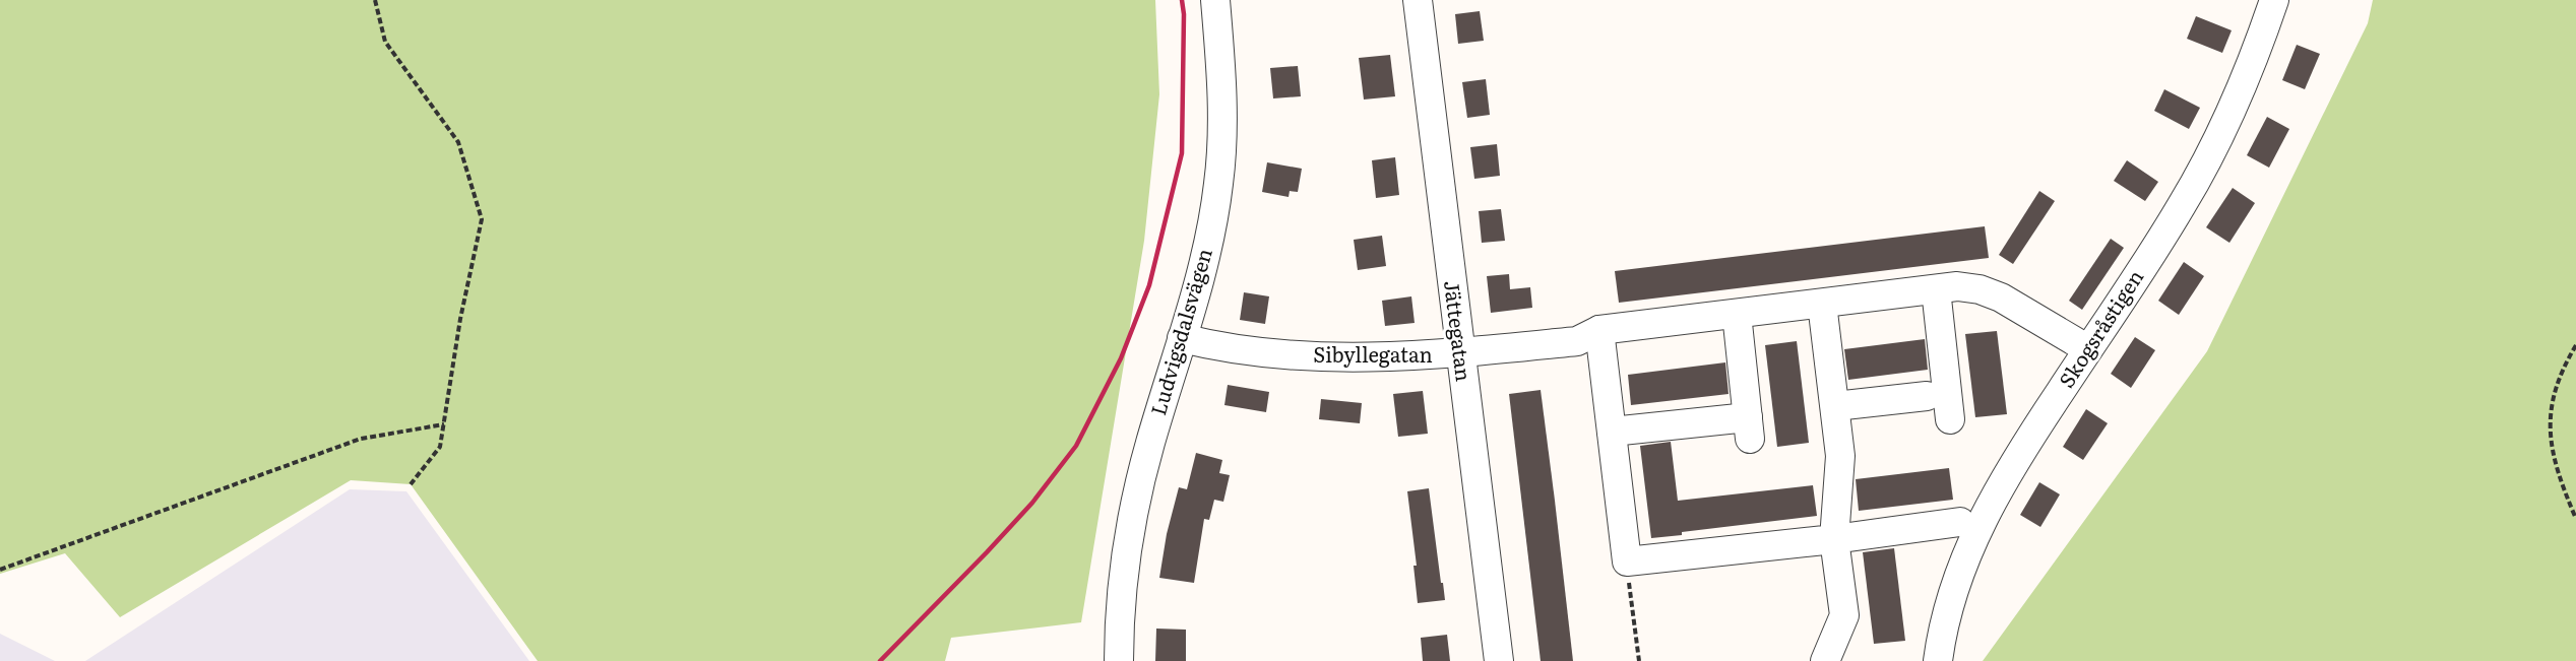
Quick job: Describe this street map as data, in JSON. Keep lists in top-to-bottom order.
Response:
{
  "streets": {
    "street": [
      "Skogsråstigen",
      "Jättegatan",
      "Ludvigsdalsvägen",
      "Sibyllegatan"
    ]
  },
  "crossings": [
    ["Skogsråstigen", "Sibyllegatan"],
    ["Jättegatan", "Sibyllegatan"],
    ["Ludvigsdalsvägen", "Sibyllegatan"]
  ]
}
